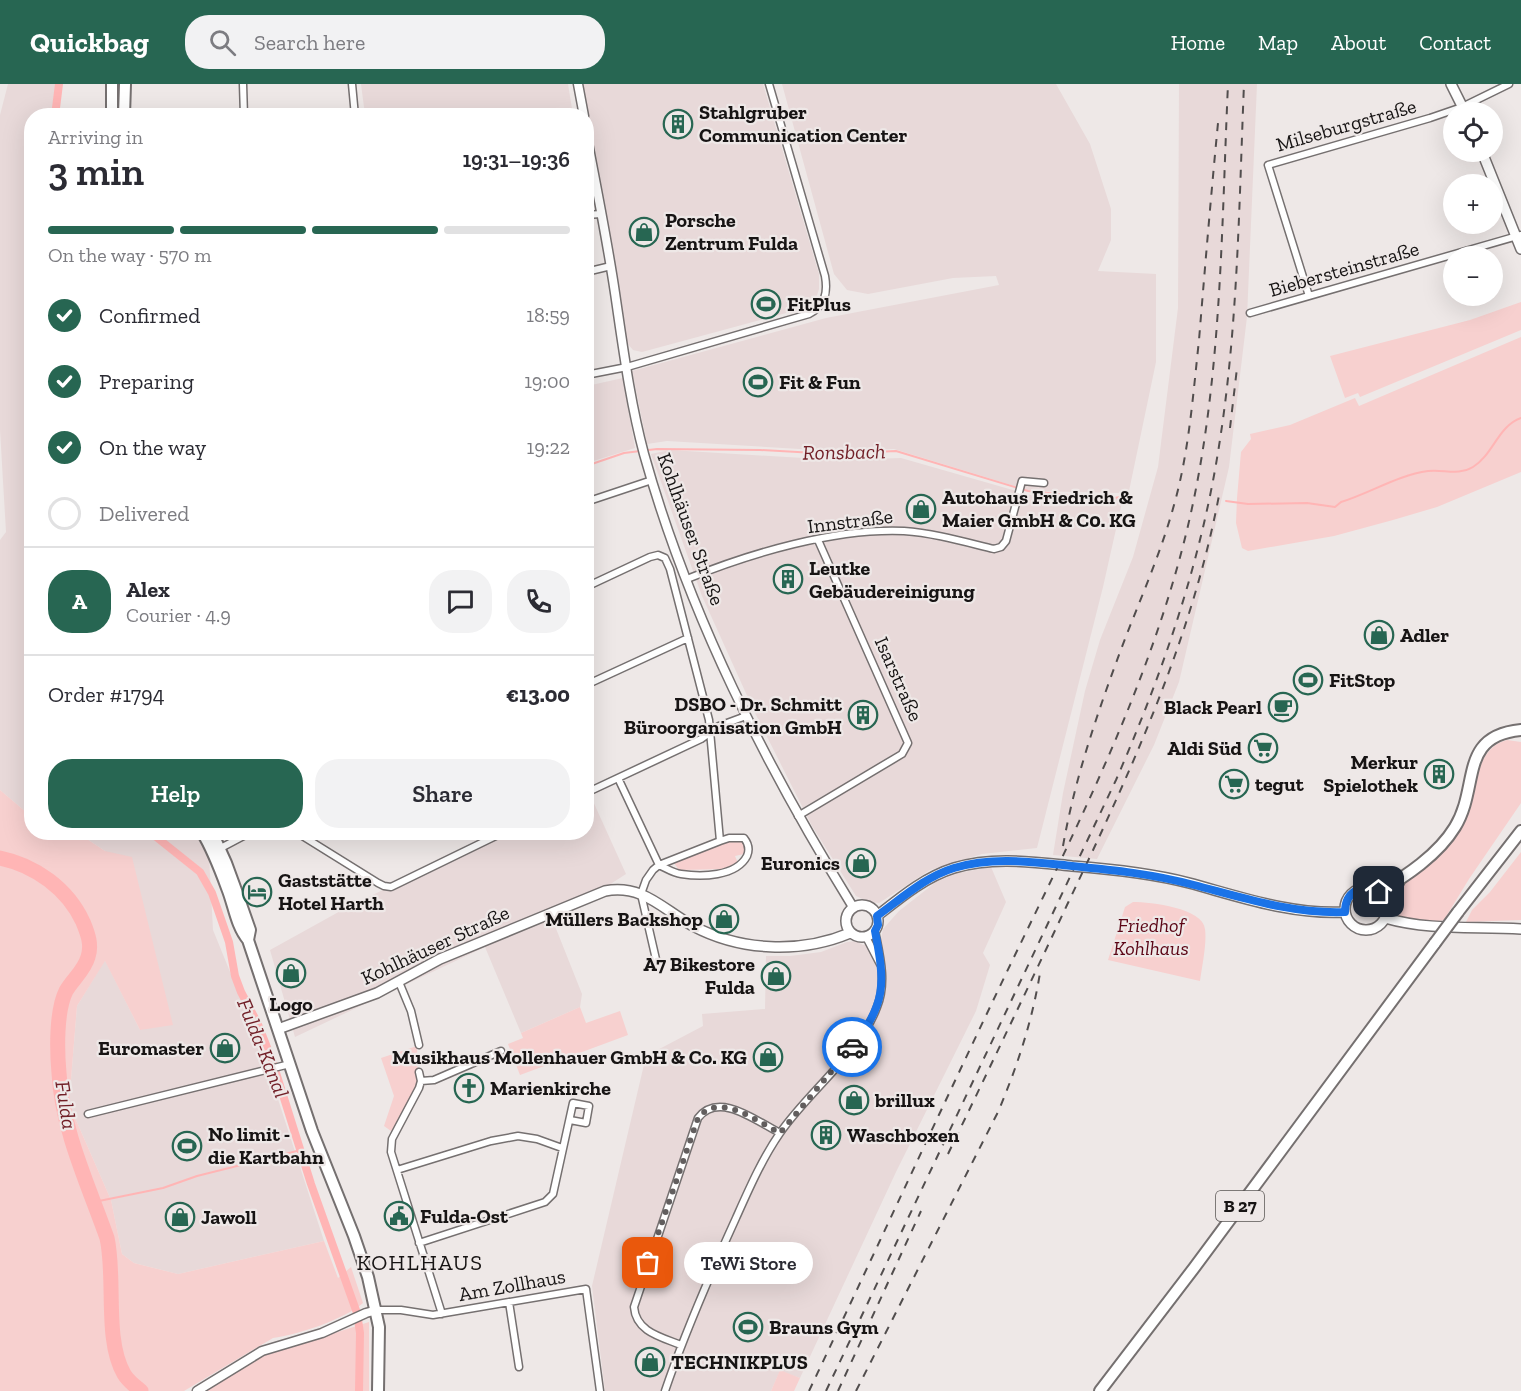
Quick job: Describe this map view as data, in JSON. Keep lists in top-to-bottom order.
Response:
{
  "streets": {
    "main road": ["Kohlhäuser Straße", "B 27"],
    "street": [
      "Milseburgstraße",
      "Biebersteinstraße",
      "Innstraße",
      "Isarstraße",
      "Am Zollhaus"
    ]
  },
  "crossings": [
    ["Milseburgstraße", "Biebersteinstraße"],
    ["Innstraße", "Kohlhäuser Straße"],
    ["Innstraße", "Isarstraße"],
    ["Kohlhäuser Straße", "Isarstraße"]
  ],
  "districts": ["KOHLHAUS"],
  "water": ["Ronsbach", "Fulda-Kanal", "Fulda"],
  "parks": ["Friedhof Kohlhaus"],
  "places": {
    "building": [
      "Stahlgruber Communication Center",
      "Leutke Gebäudereinigung",
      "DSBO - Dr. Schmitt Büroorganisation GmbH",
      "Merkur Spielothek",
      "Waschboxen"
    ],
    "shop": [
      "Porsche Zentrum Fulda",
      "Autohaus Friedrich & Maier GmbH & C0. KG",
      "Adler",
      "Euronics",
      "Müllers Backshop",
      "Logo",
      "A7 Bikestore Fulda",
      "Euromaster",
      "Musikhaus Mollenhauer GmbH & Co. KG",
      "brillux",
      "Jawoll",
      "TECHNIKPLUS"
    ],
    "sports": [
      "FitPlus",
      "Fit & Fun",
      "FitStop",
      "No limit - die Kartbahn",
      "Brauns Gym"
    ],
    "cafe": ["Black Pearl"],
    "supermarket": ["Aldi Süd", "tegut"],
    "hotel": ["Gaststätte Hotel Harth"],
    "church": ["Marienkirche"],
    "public building": ["Fulda-Ost"],
    "other": ["TeWi Store"]
  },
  "page": {
    "header": "Quickbag",
    "search": "Search here",
    "nav": [
      "Home",
      "Map",
      "About",
      "Contact"
    ],
    "map_buttons": ["+", "−"],
    "heading": ["3 min", "Arriving in", "19:31–19:36"],
    "panel": [
      "Alex",
      "Courier · 4.9",
      "Order #1794",
      "€13.00"
    ],
    "bar": "On the way · 570 m",
    "list": [
      ["Confirmed", "18:59"],
      ["Preparing", "19:00"],
      ["On the way", "19:22"],
      "Delivered"
    ],
    "round": "A",
    "buttons": ["Help", "Share"],
    "bubble": "TeWi Store"
  }
}
